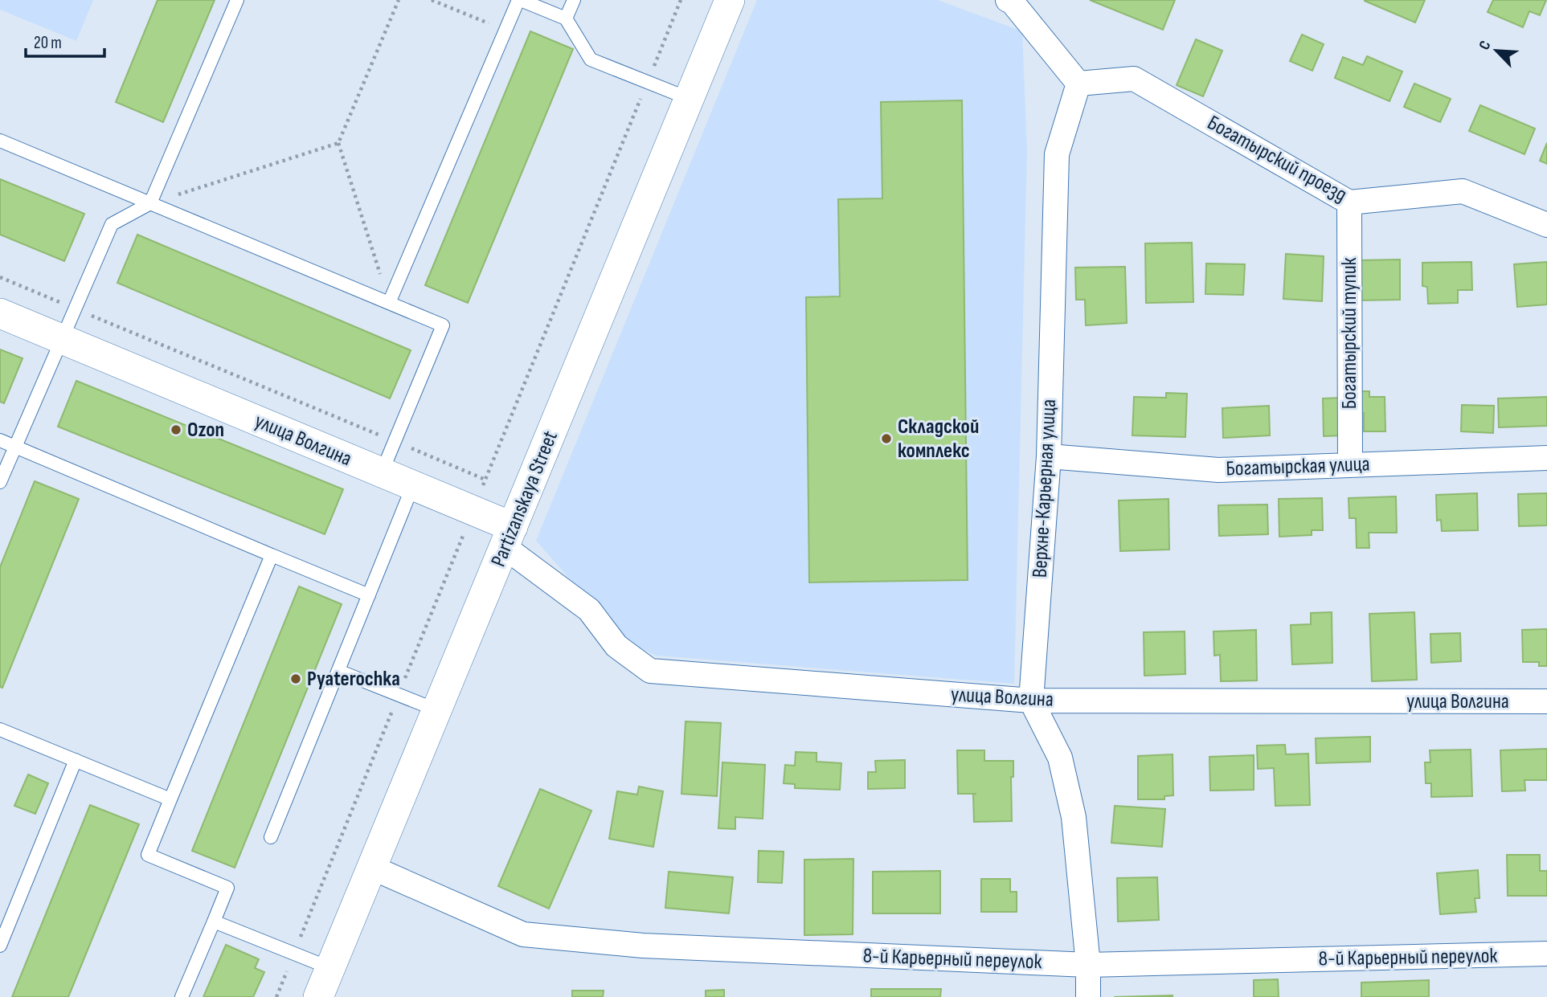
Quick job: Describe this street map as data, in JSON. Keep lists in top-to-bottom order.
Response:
{
  "streets": {
    "street": [
      "Богатырский проезд",
      "Богатырский тупик",
      "улица Волгина",
      "Богатырская улица",
      "Верхне-Карьерная улица",
      "Partizanskaya Street",
      "8-й Карьерный переулок"
    ]
  },
  "crossings": [
    ["Богатырский проезд", "Богатырский тупик"],
    ["Богатырский проезд", "Верхне-Карьерная улица"],
    ["Богатырский тупик", "Богатырская улица"],
    ["улица Волгина", "Верхне-Карьерная улица"],
    ["улица Волгина", "Partizanskaya Street"],
    ["Богатырская улица", "Верхне-Карьерная улица"],
    ["Partizanskaya Street", "8-й Карьерный переулок"]
  ],
  "places": ["Ozon", "Складской комплекс", "Pyaterochka"],
  "scale_bar": "20 m",
  "north": "top left"
}
